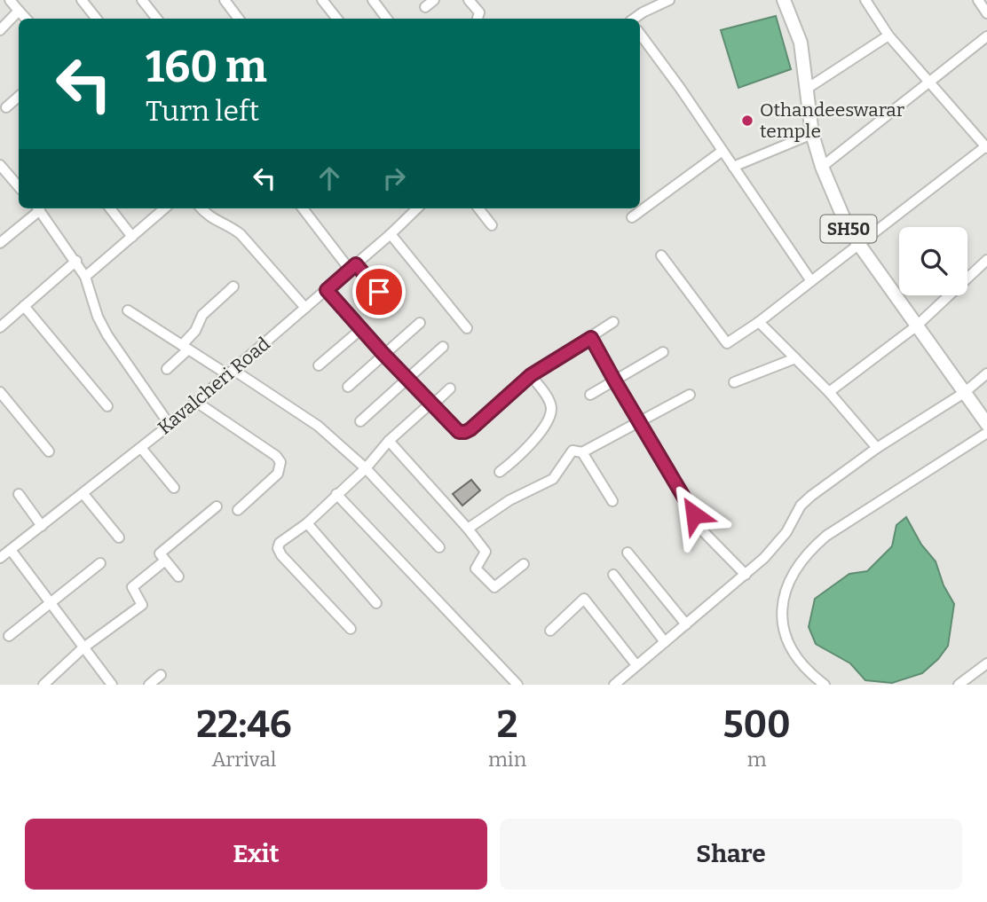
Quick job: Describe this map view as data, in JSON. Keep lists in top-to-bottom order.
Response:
{
  "streets": {
    "main road": ["SH50"],
    "street": ["Kavalcheri Road"]
  },
  "places": ["Othandeeswarar temple"],
  "page": {
    "turn": ["160 m", "Turn left"],
    "eta": [
      "22:46",
      "Arrival",
      "2",
      "min",
      "500",
      "m"
    ],
    "buttons": ["Exit", "Share"]
  }
}
